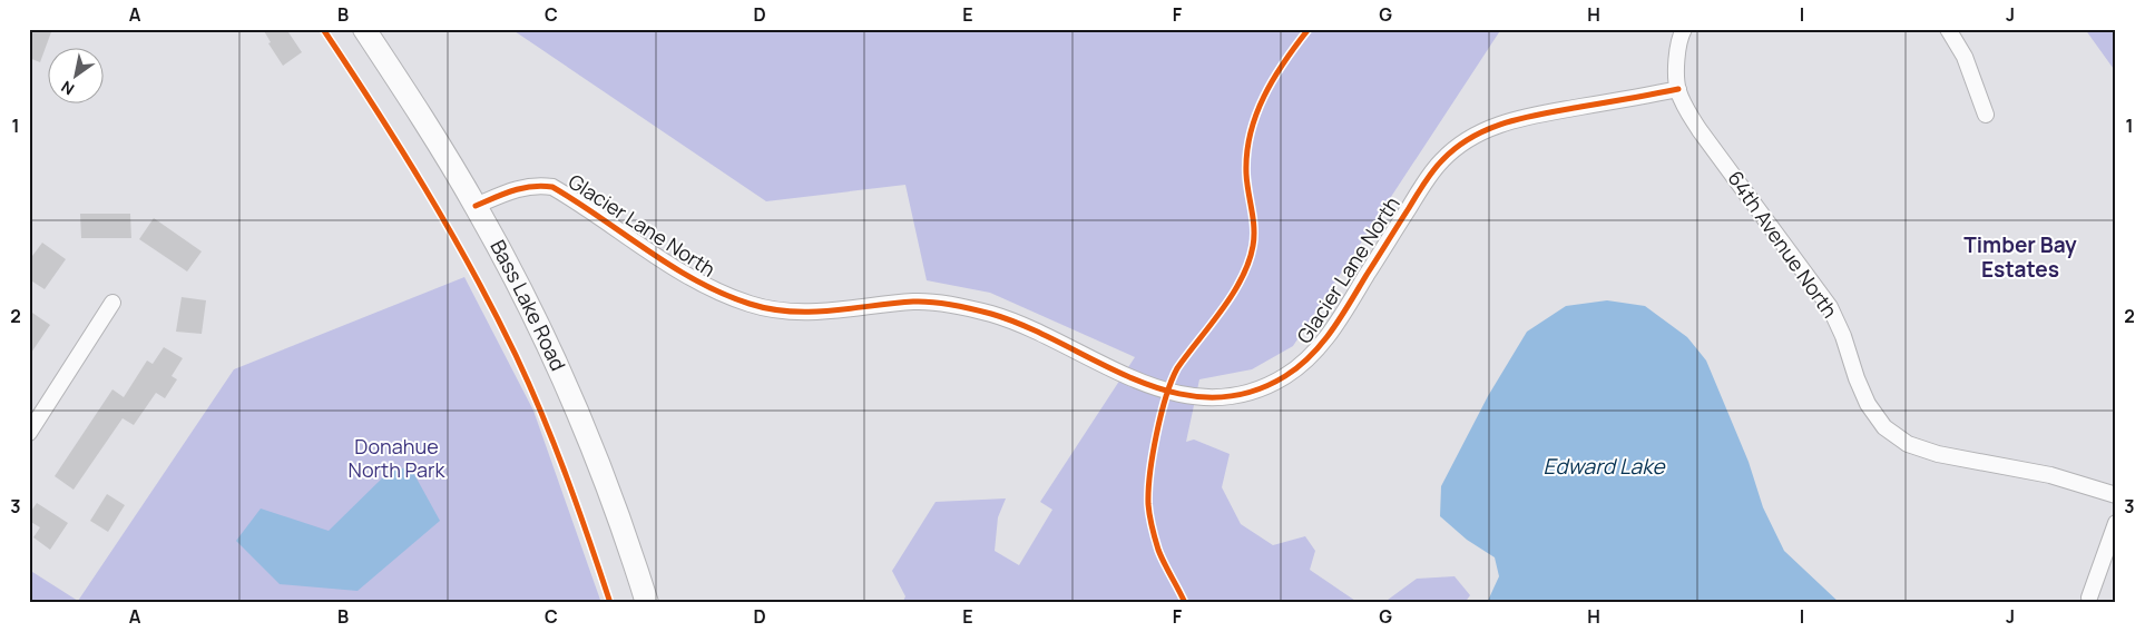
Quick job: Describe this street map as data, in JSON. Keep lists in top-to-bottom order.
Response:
{
  "streets": {
    "main road": ["Bass Lake Road"],
    "street": ["Glacier Lane North", "64th Avenue North"]
  },
  "crossings": [
    ["Glacier Lane North", "64th Avenue North"],
    ["Glacier Lane North", "Bass Lake Road"]
  ],
  "districts": ["Timber Bay Estates"],
  "water": ["Edward Lake"],
  "parks": ["Donahue North Park"],
  "north": "bottom left",
  "grid": {
    "columns": [
      "A",
      "B",
      "C",
      "D",
      "E",
      "F",
      "G",
      "H",
      "I",
      "J"
    ],
    "rows": ["1", "2", "3"]
  }
}
